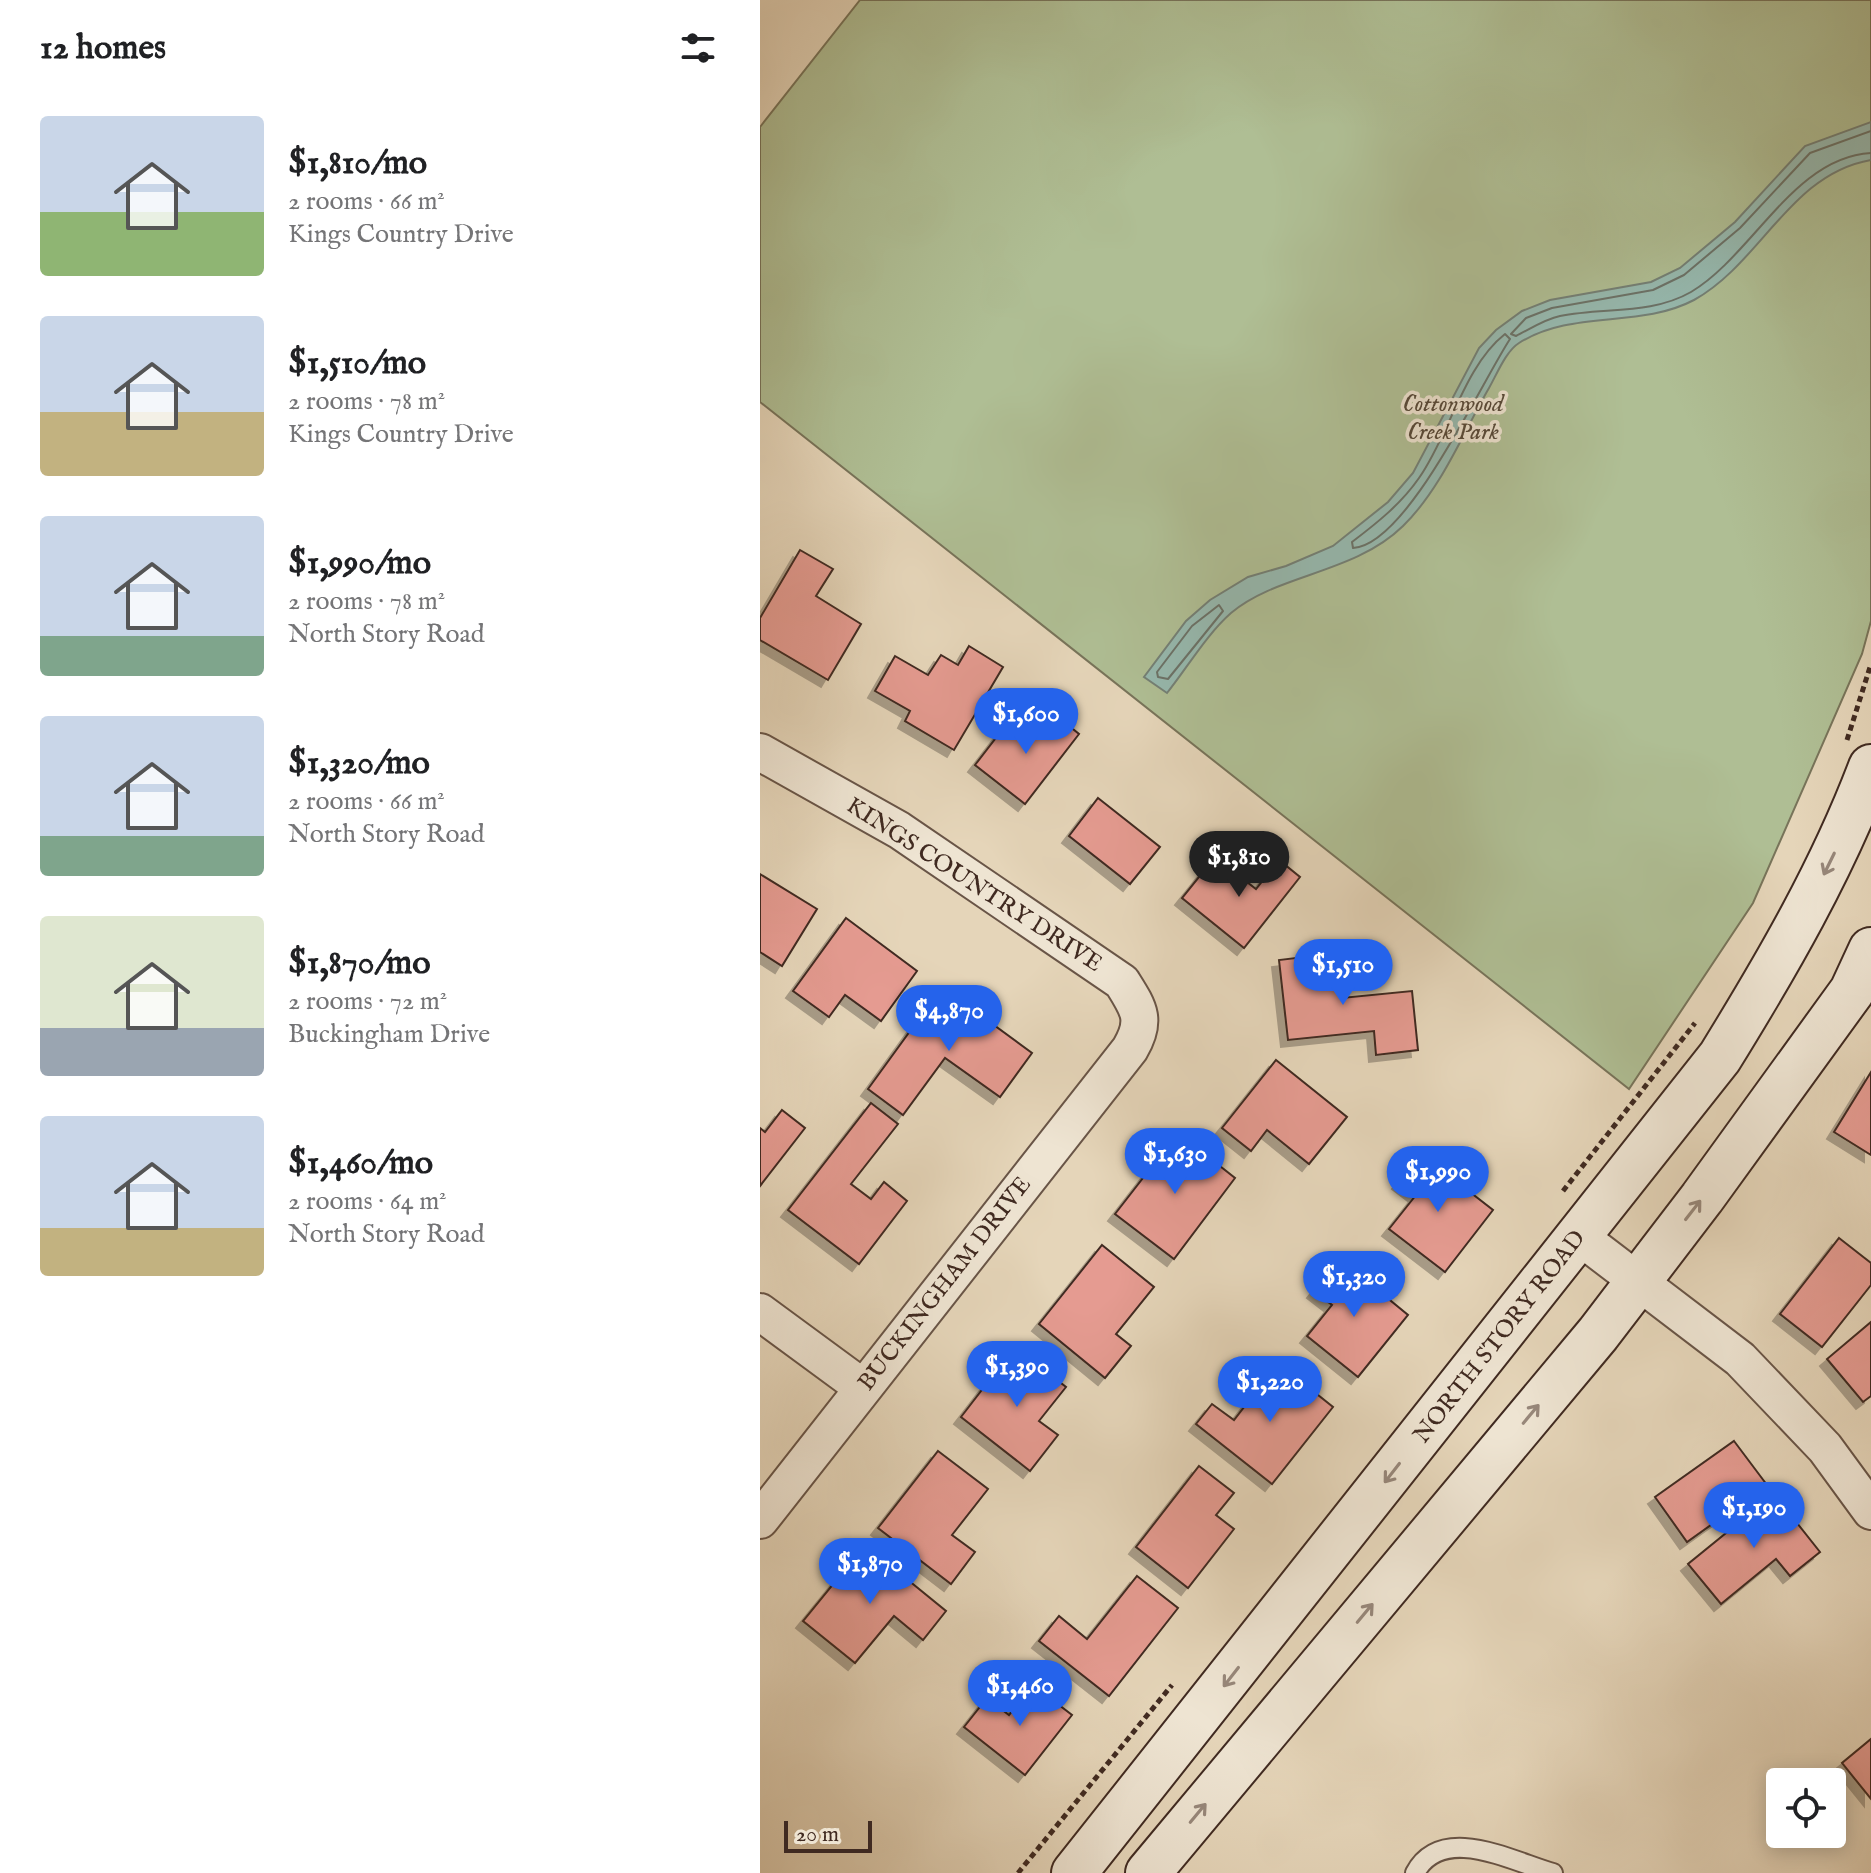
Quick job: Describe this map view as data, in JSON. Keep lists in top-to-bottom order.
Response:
{
  "streets": {
    "main road": ["NORTH STORY ROAD"],
    "street": ["KINGS COUNTRY DRIVE", "BUCKINGHAM DRIVE"]
  },
  "crossings": [
    ["KINGS COUNTRY DRIVE", "BUCKINGHAM DRIVE"]
  ],
  "parks": ["Cottonwood Creek Park"],
  "scale_bar": "20 m",
  "page": {
    "heading": "12 homes",
    "list": [
      {
        "name": "$1,810/mo",
        "note": "2 rooms · 66 m² · Kings Country Drive"
      },
      {
        "name": "$1,510/mo",
        "note": "2 rooms · 78 m² · Kings Country Drive"
      },
      {
        "name": "$1,990/mo",
        "note": "2 rooms · 78 m² · North Story Road"
      },
      {
        "name": "$1,320/mo",
        "note": "2 rooms · 66 m² · North Story Road"
      },
      {
        "name": "$1,870/mo",
        "note": "2 rooms · 72 m² · Buckingham Drive"
      },
      {
        "name": "$1,460/mo",
        "note": "2 rooms · 64 m² · North Story Road"
      }
    ],
    "price": [
      "$1,600",
      "$1,810",
      "$1,510",
      "$4,870",
      "$1,630",
      "$1,990",
      "$1,320",
      "$1,390",
      "$1,220",
      "$1,190",
      "$1,870",
      "$1,460"
    ],
    "scale": "20 m"
  }
}
